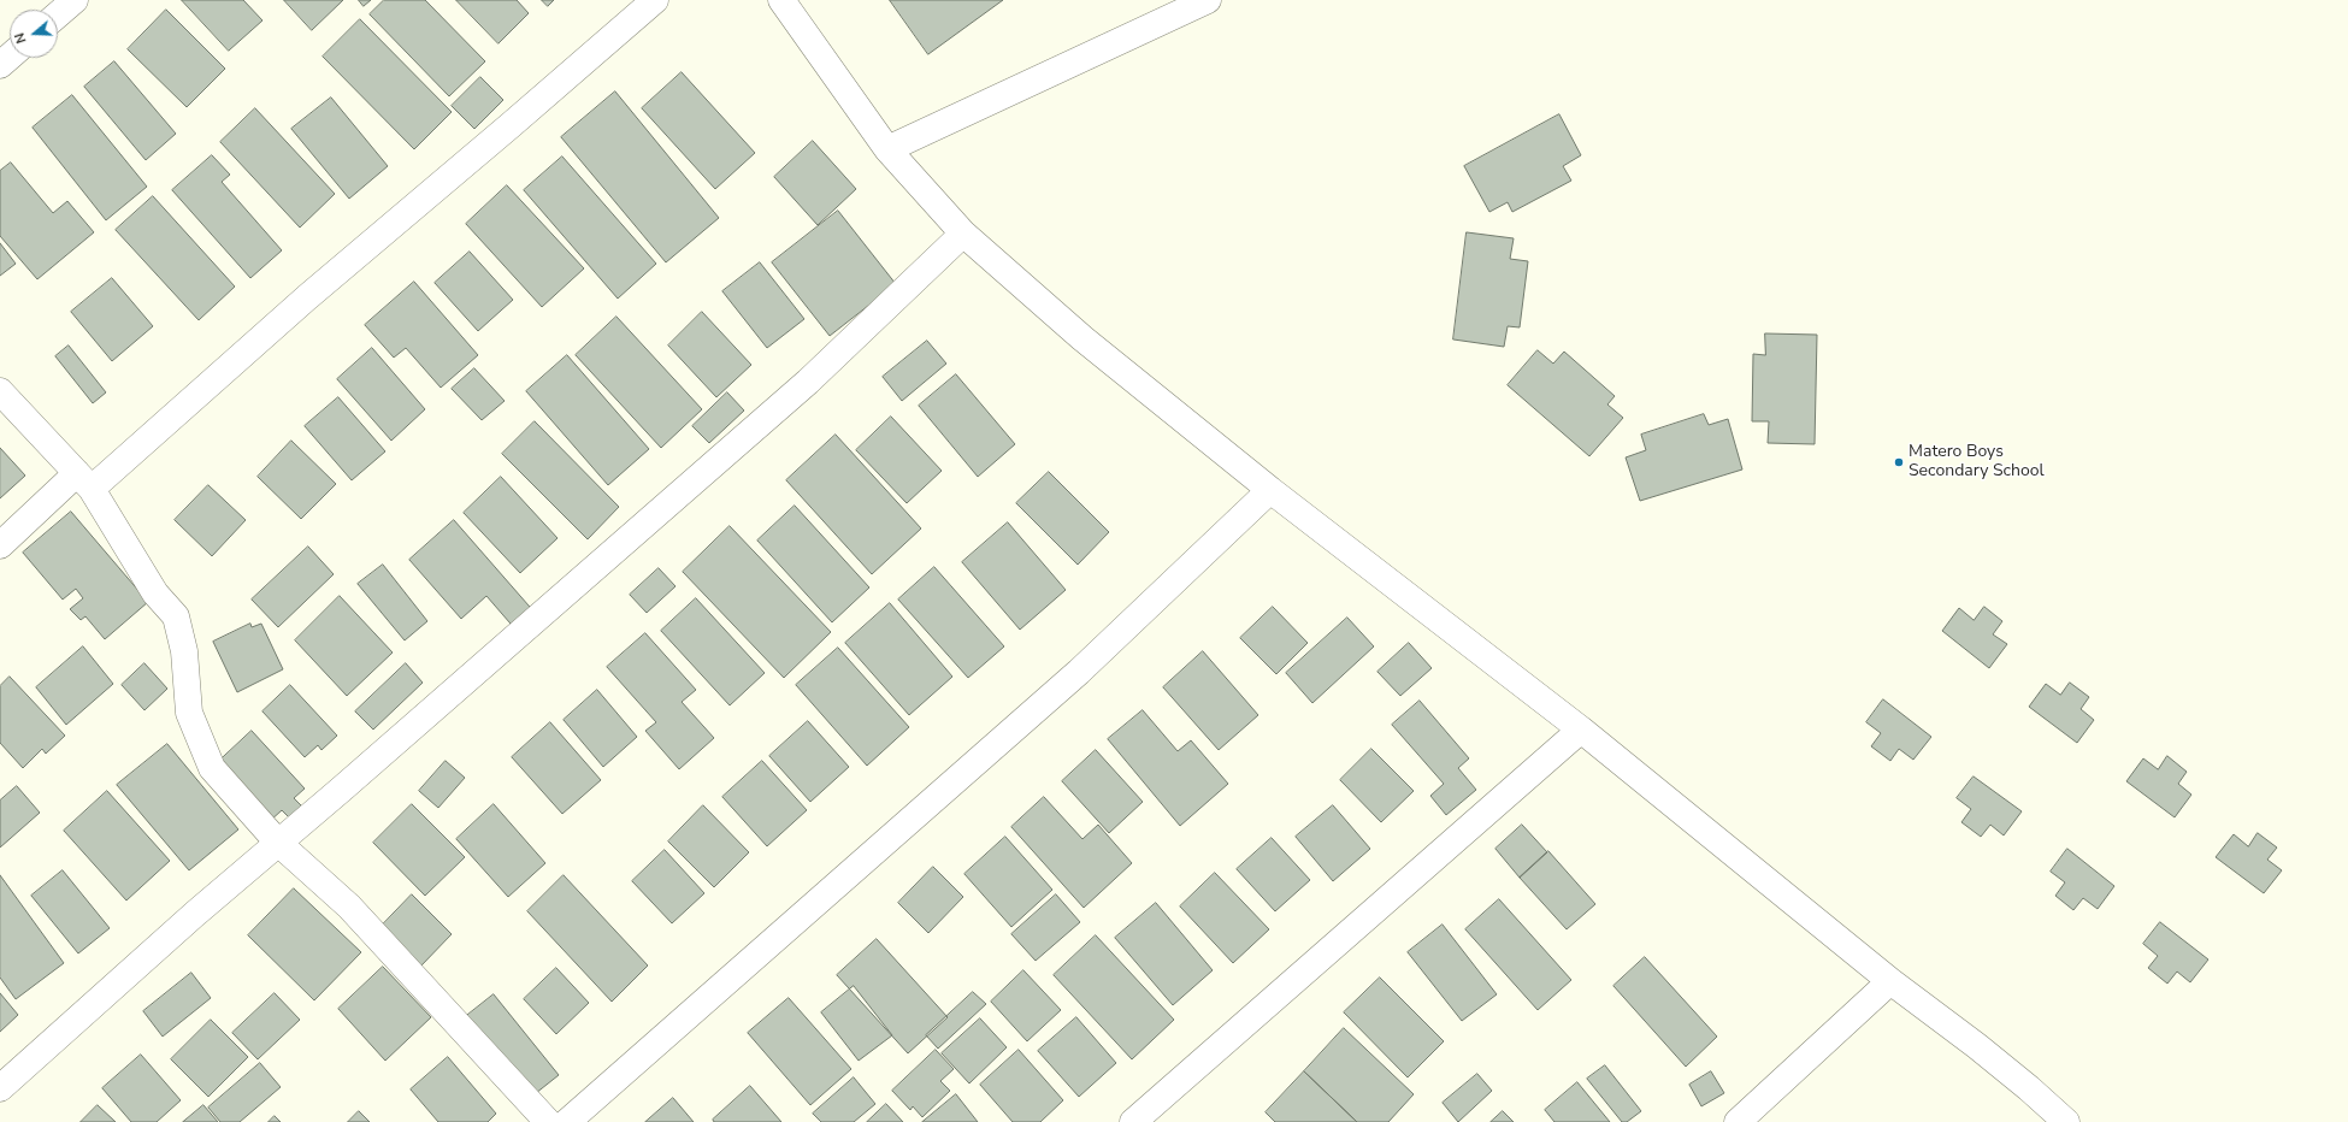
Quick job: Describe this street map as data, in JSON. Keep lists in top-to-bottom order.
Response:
{
  "places": ["Matero Boys Secondary School"],
  "north": "left"
}
